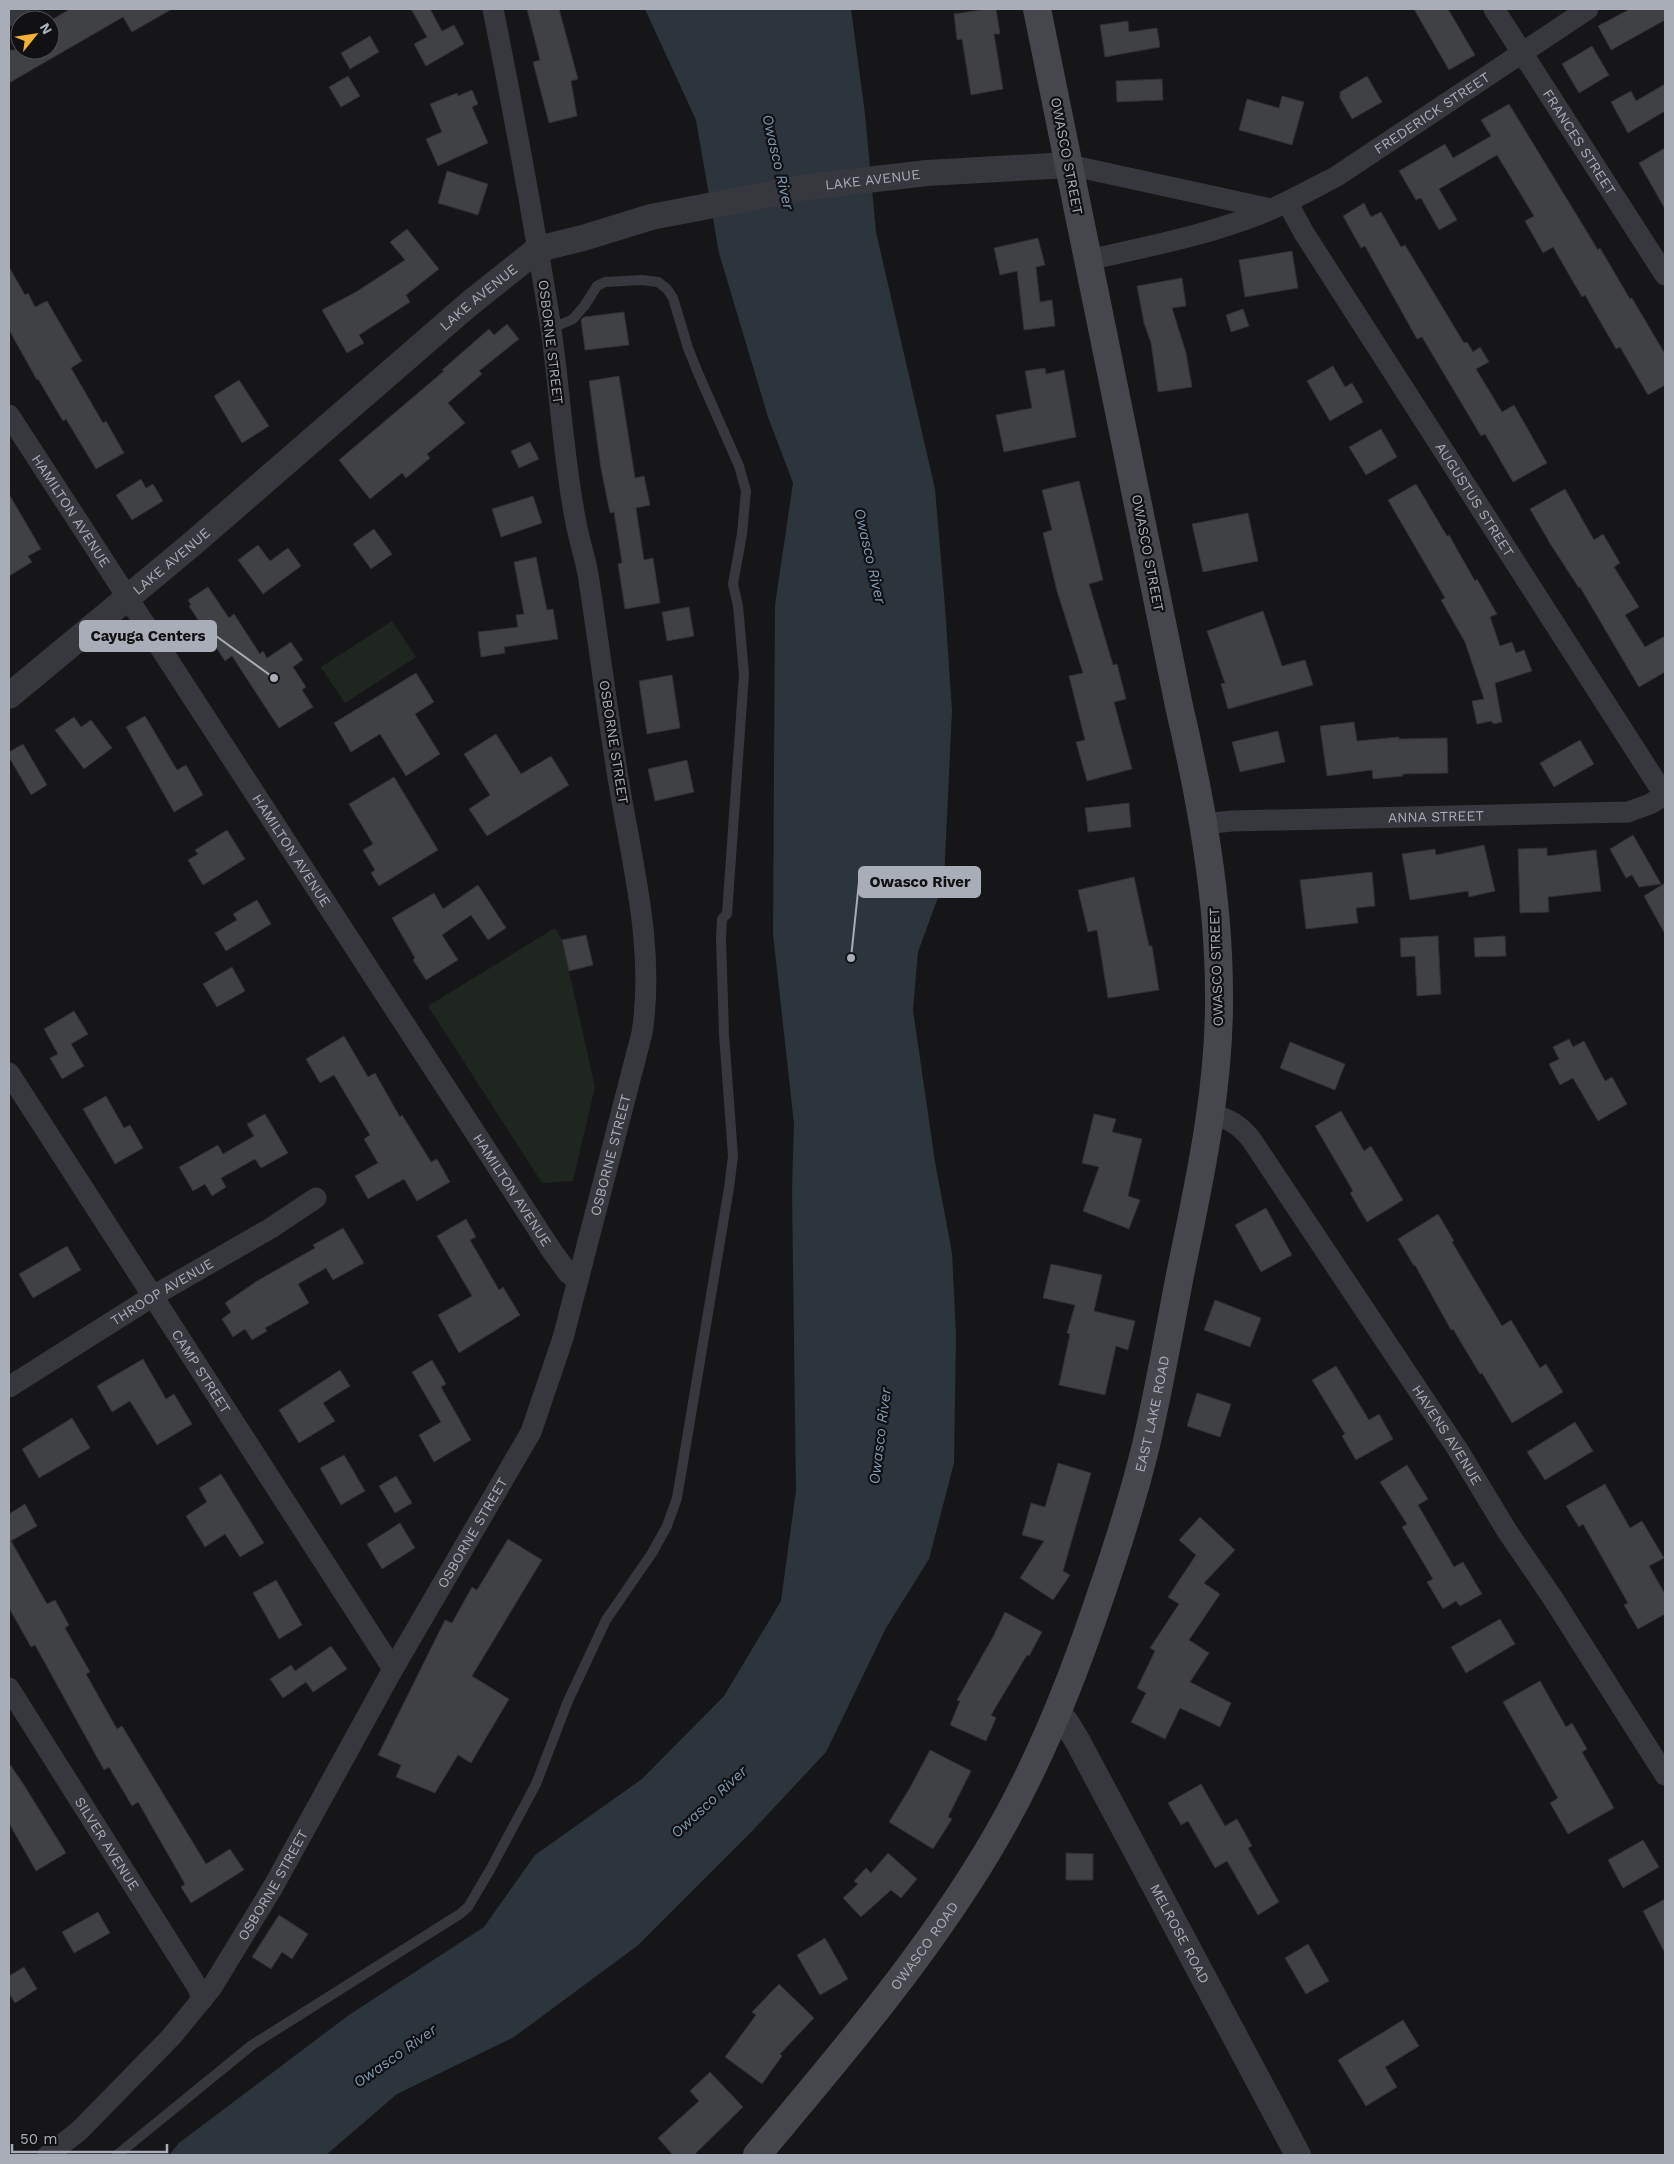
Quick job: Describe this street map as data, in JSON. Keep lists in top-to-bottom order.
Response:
{
  "streets": {
    "main road": ["OWASCO STREET", "EAST LAKE ROAD", "OWASCO ROAD"],
    "street": [
      "FREDERICK STREET",
      "FRANCES STREET",
      "LAKE AVENUE",
      "OSBORNE STREET",
      "AUGUSTUS STREET",
      "HAMILTON AVENUE",
      "ANNA STREET",
      "THROOP AVENUE",
      "CAMP STREET",
      "HAVENS AVENUE",
      "SILVER AVENUE",
      "MELROSE ROAD"
    ]
  },
  "crossings": [
    ["FREDERICK STREET", "FRANCES STREET"],
    ["FREDERICK STREET", "OWASCO STREET"],
    ["FREDERICK STREET", "AUGUSTUS STREET"],
    ["OWASCO STREET", "LAKE AVENUE"],
    ["OWASCO STREET", "ANNA STREET"],
    ["OWASCO STREET", "EAST LAKE ROAD"],
    ["OWASCO STREET", "HAVENS AVENUE"],
    ["LAKE AVENUE", "OSBORNE STREET"],
    ["LAKE AVENUE", "HAMILTON AVENUE"],
    ["OSBORNE STREET", "HAMILTON AVENUE"],
    ["OSBORNE STREET", "CAMP STREET"],
    ["OSBORNE STREET", "SILVER AVENUE"],
    ["AUGUSTUS STREET", "ANNA STREET"],
    ["THROOP AVENUE", "CAMP STREET"],
    ["EAST LAKE ROAD", "HAVENS AVENUE"],
    ["EAST LAKE ROAD", "MELROSE ROAD"],
    ["EAST LAKE ROAD", "OWASCO ROAD"],
    ["MELROSE ROAD", "OWASCO ROAD"]
  ],
  "water": ["Owasco River"],
  "places": ["Cayuga Centers", "Owasco River"],
  "scale_bar": "50 m",
  "north": "top right"
}
